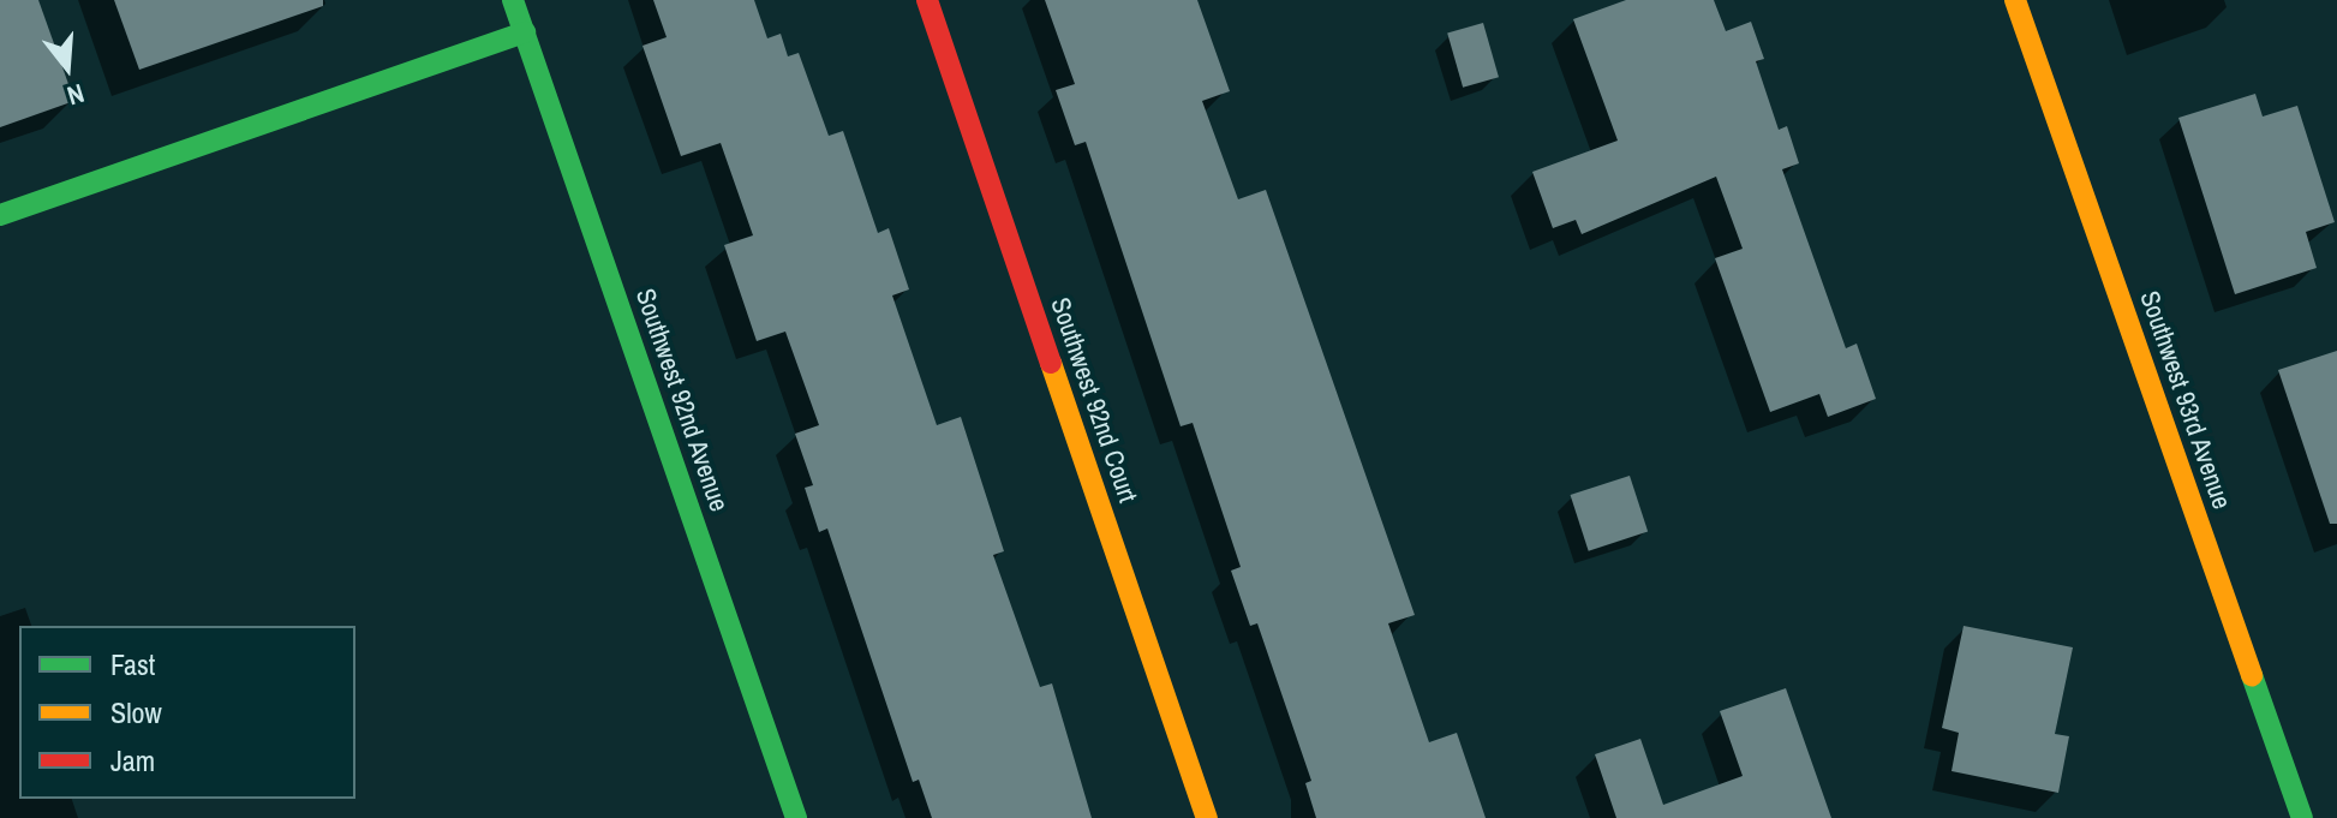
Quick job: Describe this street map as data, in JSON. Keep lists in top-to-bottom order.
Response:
{
  "streets": {
    "street": ["Southwest 92nd Avenue", "Southwest 92nd Court", "Southwest 93rd Avenue"]
  },
  "legend": ["Fast", "Slow", "Jam"],
  "north": "bottom"
}
